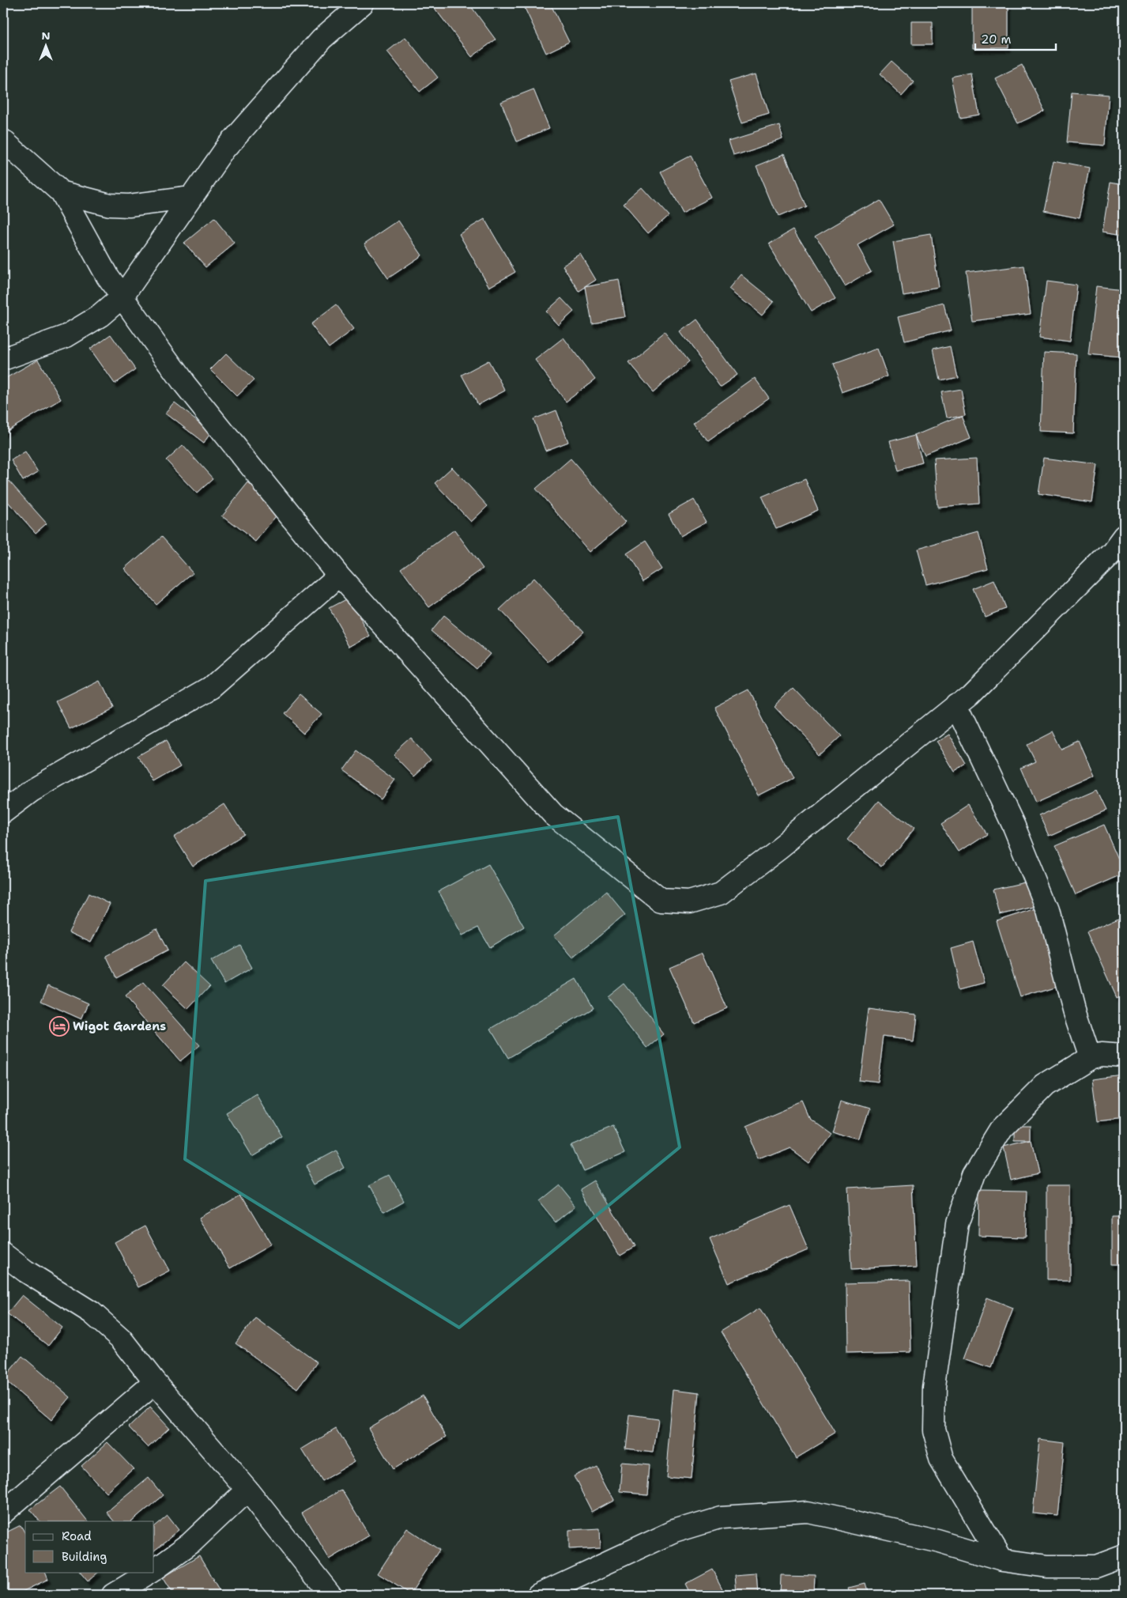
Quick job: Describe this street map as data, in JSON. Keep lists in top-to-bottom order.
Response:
{
  "places": {
    "hotel": ["Wigot Gardens"]
  },
  "legend": ["Road", "Building"],
  "scale_bar": "20 m",
  "north": "top"
}
